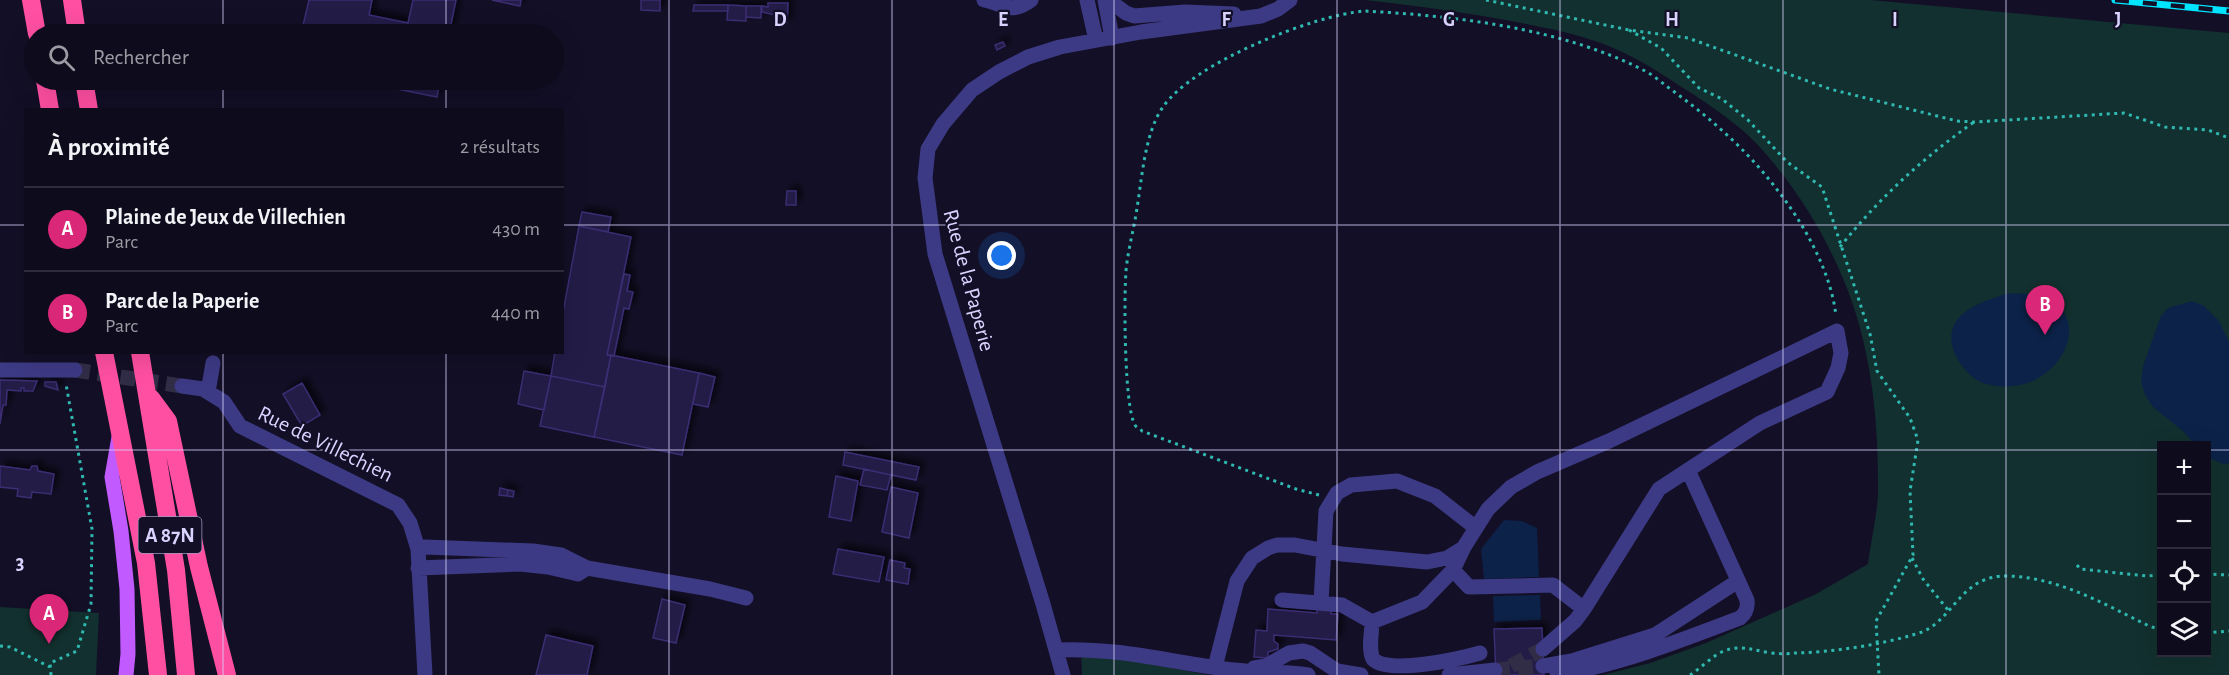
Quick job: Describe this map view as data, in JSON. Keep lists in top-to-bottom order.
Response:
{
  "streets": {
    "highway": ["A 87N"],
    "street": ["Rue de la Paperie", "Rue de Villechien"]
  },
  "page": {
    "search": "Rechercher",
    "heading": ["À proximité", "2 résultats"],
    "list": [
      {
        "mark": "A",
        "name": "Plaine de Jeux de Villechien",
        "note": "Parc",
        "value": "430 m"
      },
      {
        "mark": "B",
        "name": "Parc de la Paperie",
        "note": "Parc",
        "value": "440 m"
      }
    ],
    "pins": ["B", "A"],
    "map_buttons": ["+", "−"]
  },
  "grid": {
    "columns": [
      "D",
      "E",
      "F",
      "G",
      "H",
      "I",
      "J"
    ],
    "rows": ["3"]
  }
}
